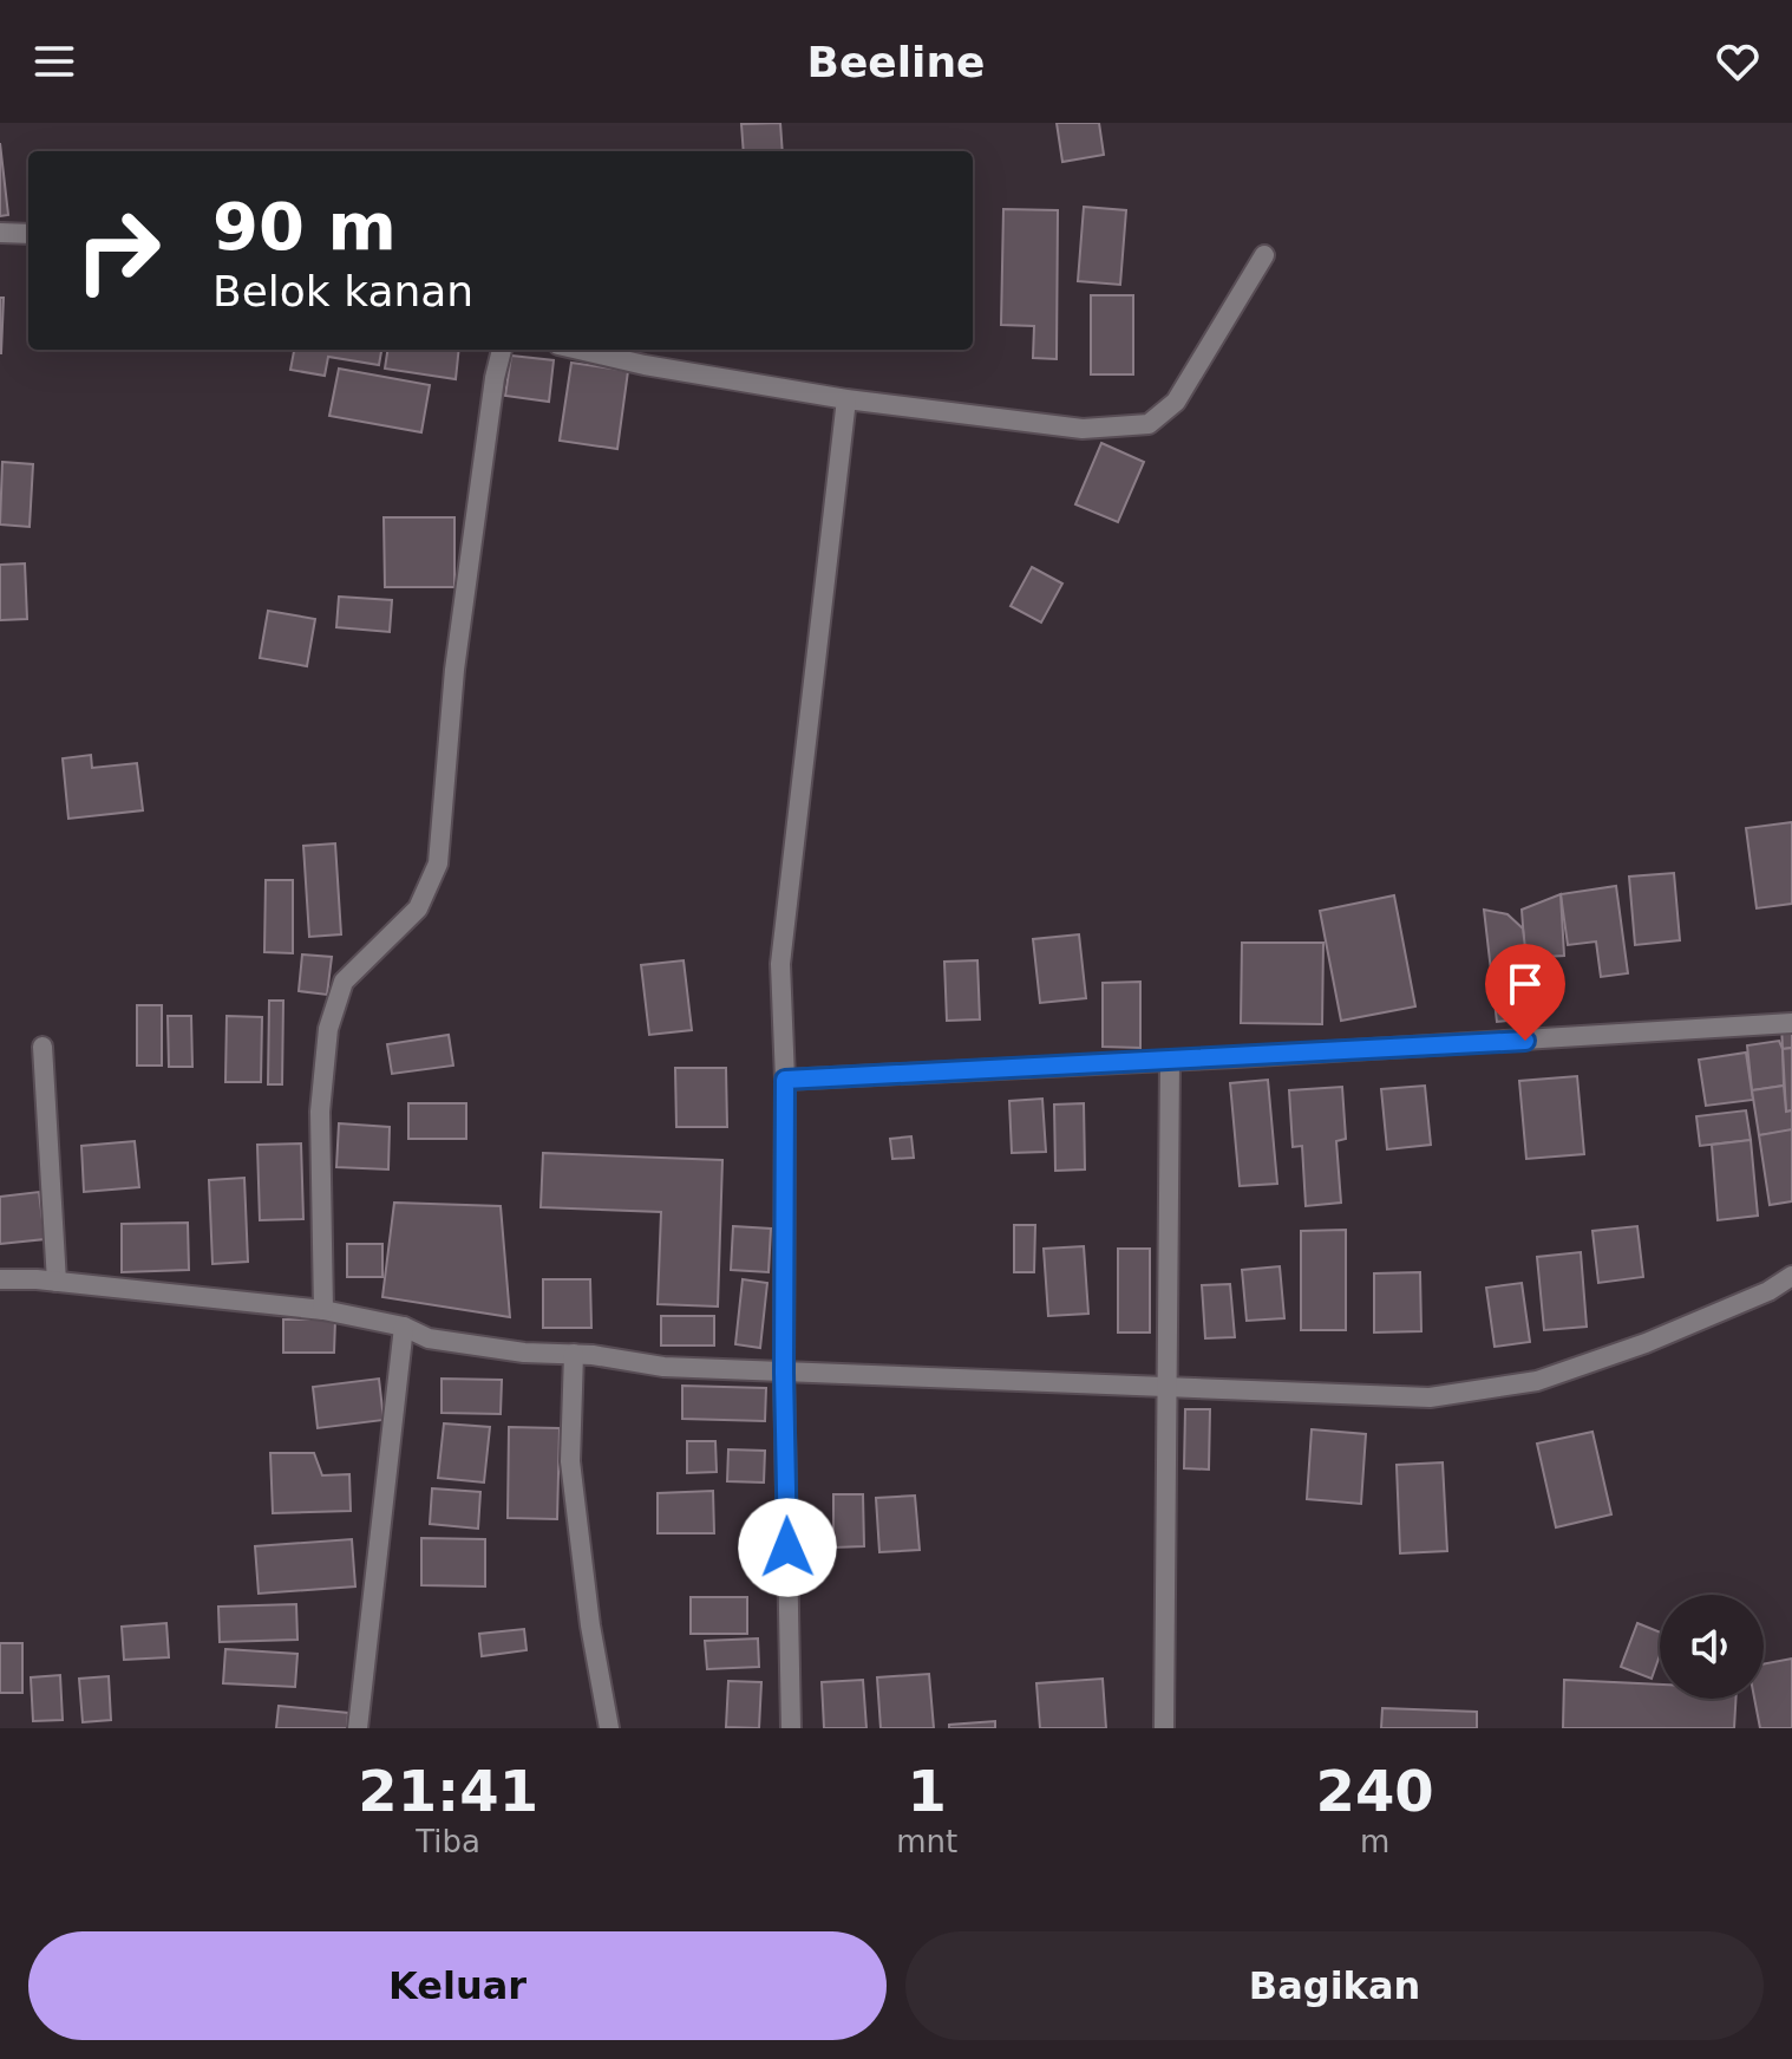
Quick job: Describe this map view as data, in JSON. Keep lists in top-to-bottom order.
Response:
{
  "page": {
    "header": "Beeline",
    "turn": ["90 m", "Belok kanan"],
    "eta": [
      "21:41",
      "Tiba",
      "1",
      "mnt",
      "240",
      "m"
    ],
    "buttons": ["Keluar", "Bagikan"]
  }
}
